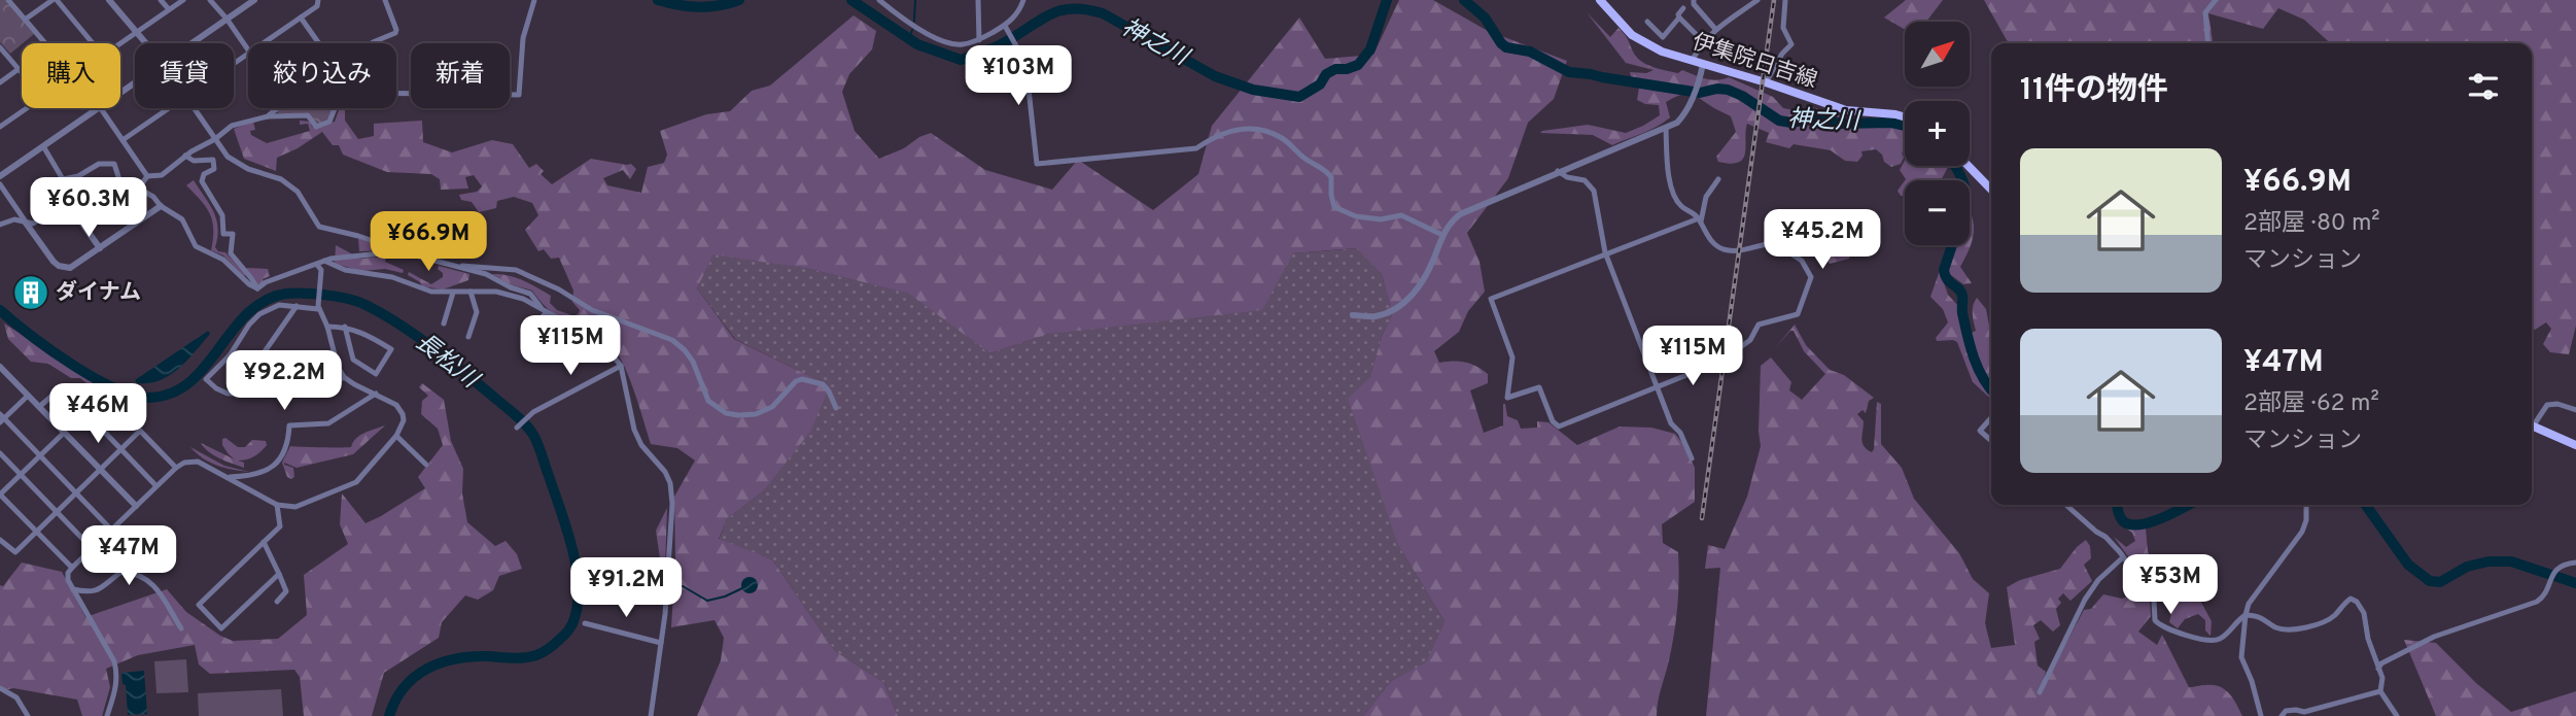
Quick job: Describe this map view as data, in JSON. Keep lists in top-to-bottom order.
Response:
{
  "streets": {
    "main road": ["伊集院日吉線"]
  },
  "water": ["神之川", "長松川"],
  "places": {
    "building": ["ダイナム"]
  },
  "north": "top right",
  "page": {
    "map_buttons": ["+", "−"],
    "chip": [
      "購入",
      "賃貸",
      "絞り込み",
      "新着"
    ],
    "heading": "11件の物件",
    "price": [
      "¥103M",
      "¥60.3M",
      "¥45.2M",
      "¥66.9M",
      "¥115M",
      "¥115M",
      "¥92.2M",
      "¥46M",
      "¥47M",
      "¥53M",
      "¥91.2M"
    ],
    "list": [
      {
        "name": "¥66.9M",
        "note": "2部屋 · 80 m² · マンション"
      },
      {
        "name": "¥47M",
        "note": "2部屋 · 62 m² · マンション"
      }
    ]
  }
}
